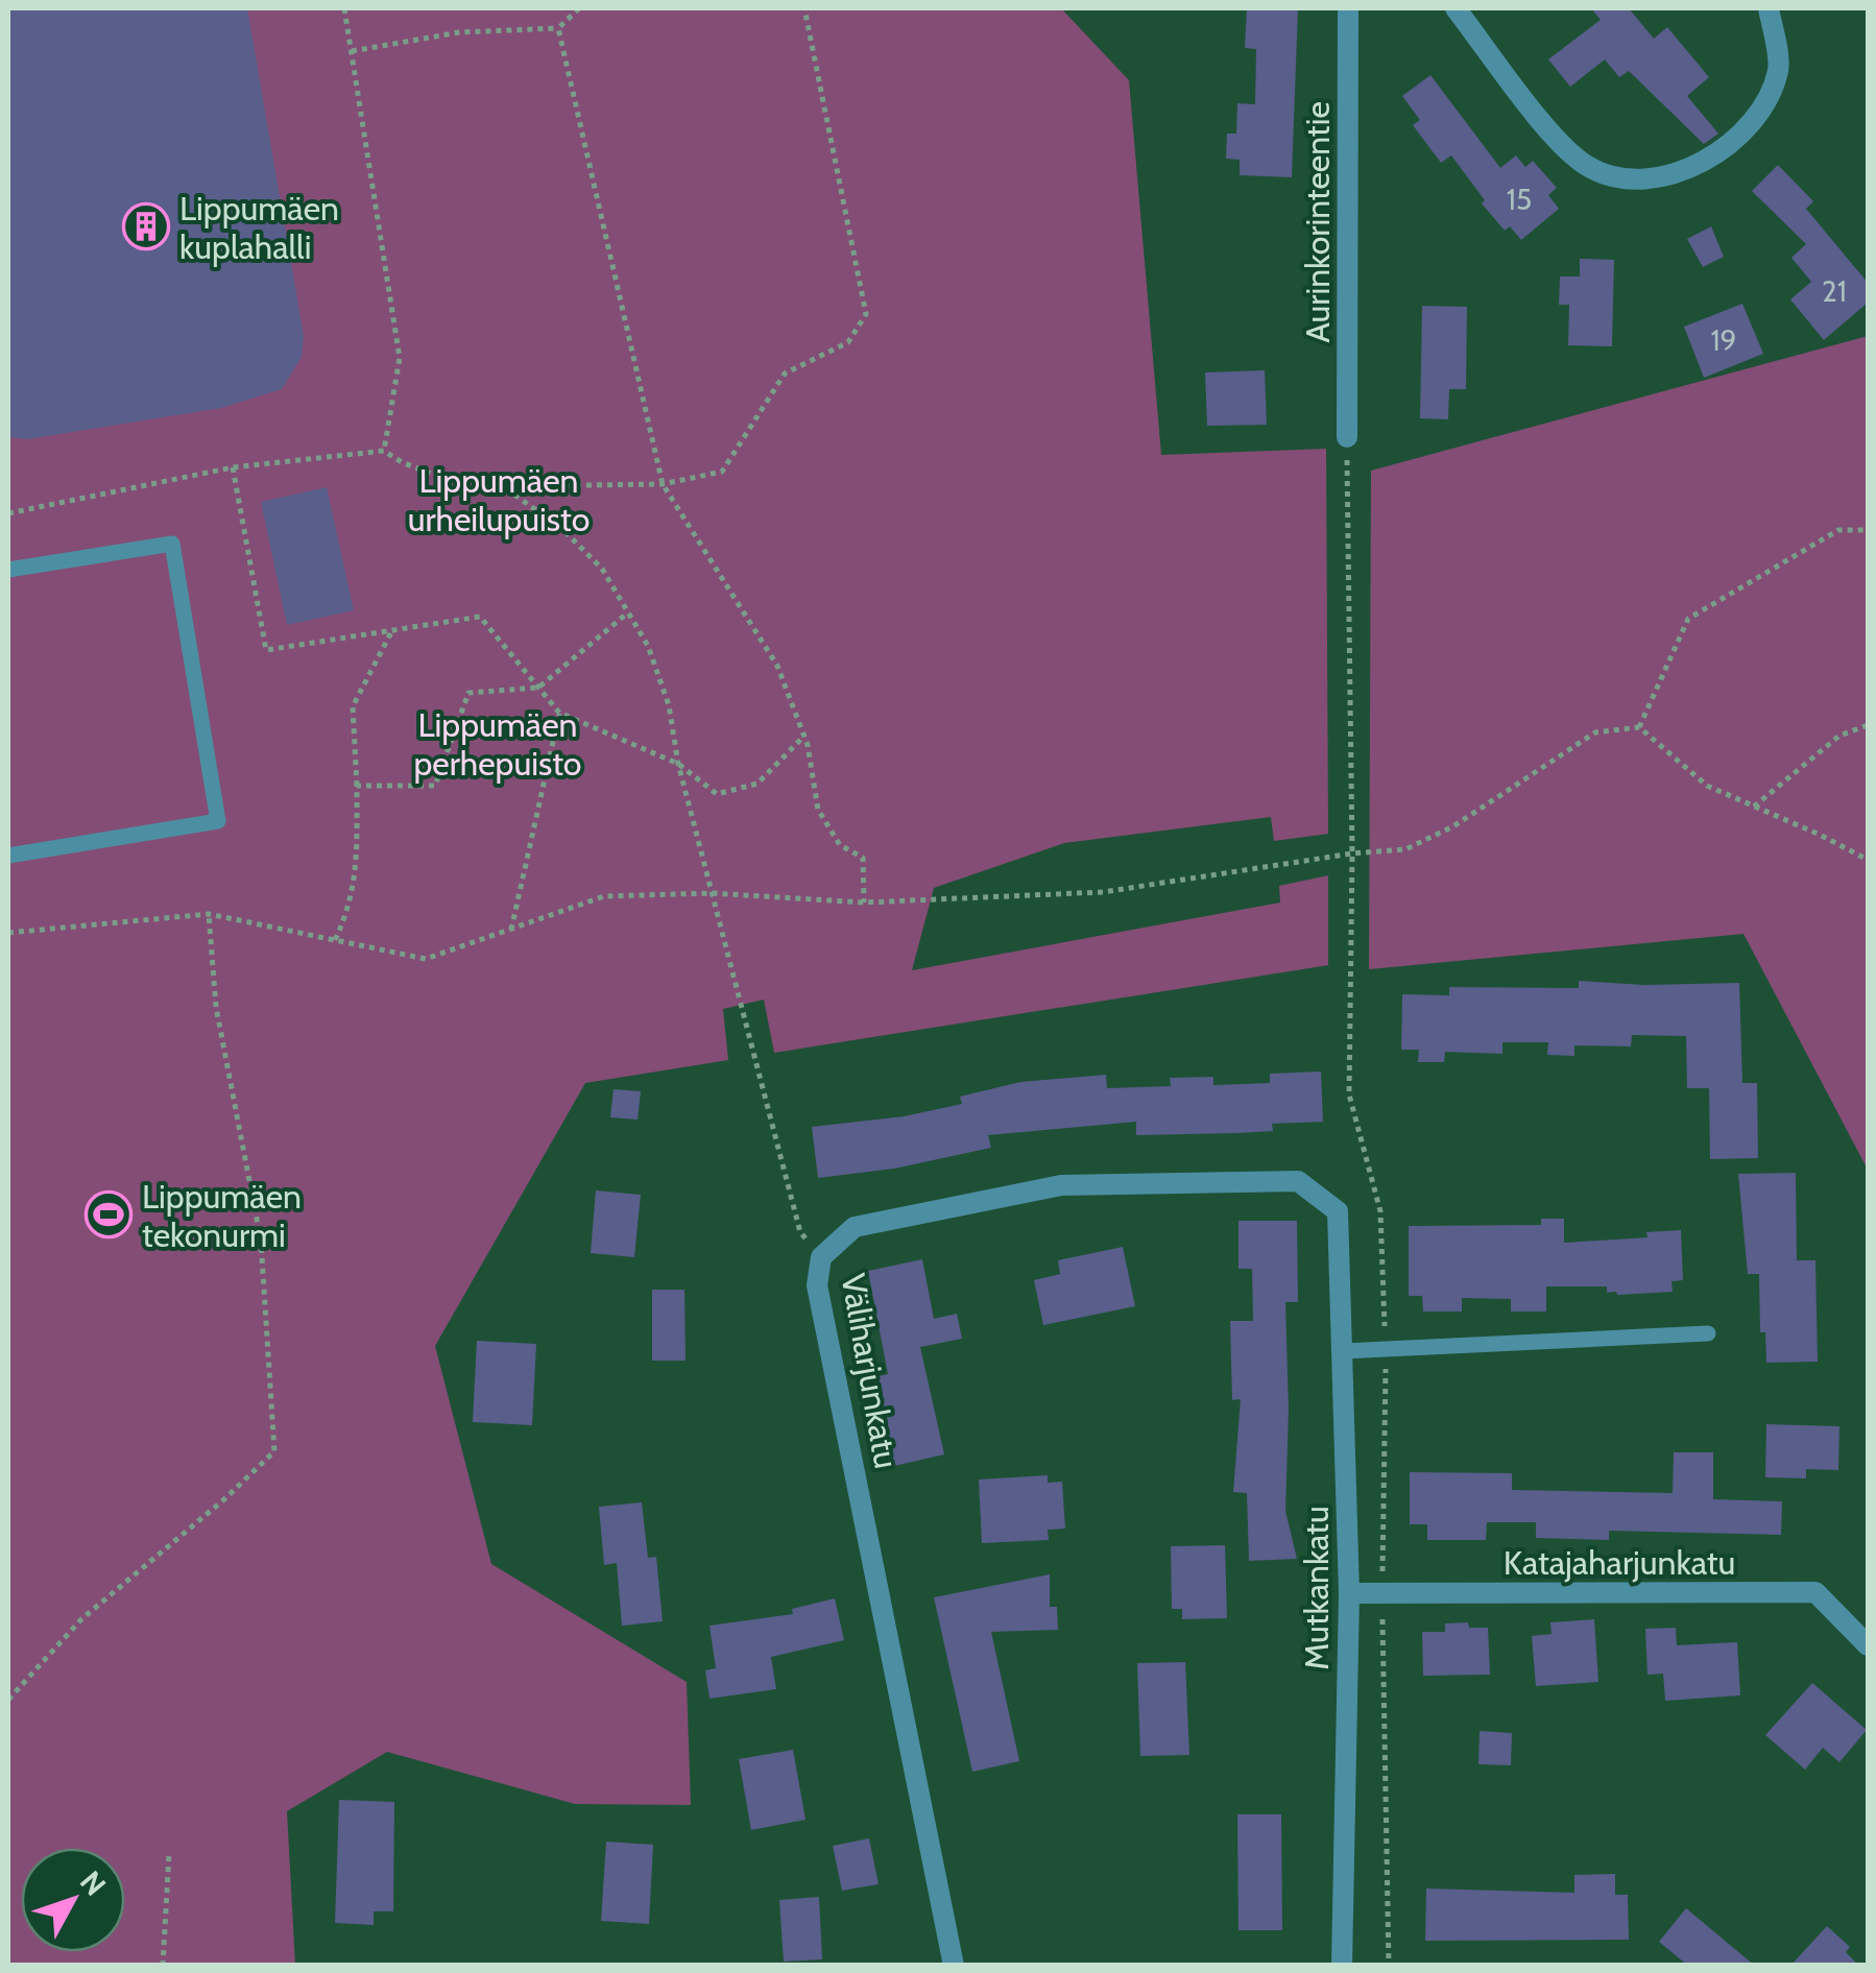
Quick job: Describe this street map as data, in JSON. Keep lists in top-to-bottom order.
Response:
{
  "streets": {
    "street": [
      "Aurinkorinteentie",
      "Väliharjunkatu",
      "Katajaharjunkatu",
      "Mutkankatu"
    ]
  },
  "crossings": [
    ["Väliharjunkatu", "Mutkankatu"],
    ["Katajaharjunkatu", "Mutkankatu"]
  ],
  "parks": ["Lippumäen urheilupuisto", "Lippumäen perhepuisto"],
  "places": {
    "building": ["Lippumäen kuplahalli"],
    "sports": ["Lippumäen tekonurmi"]
  },
  "house_numbers": ["15", "21", "19"],
  "north": "top right"
}
